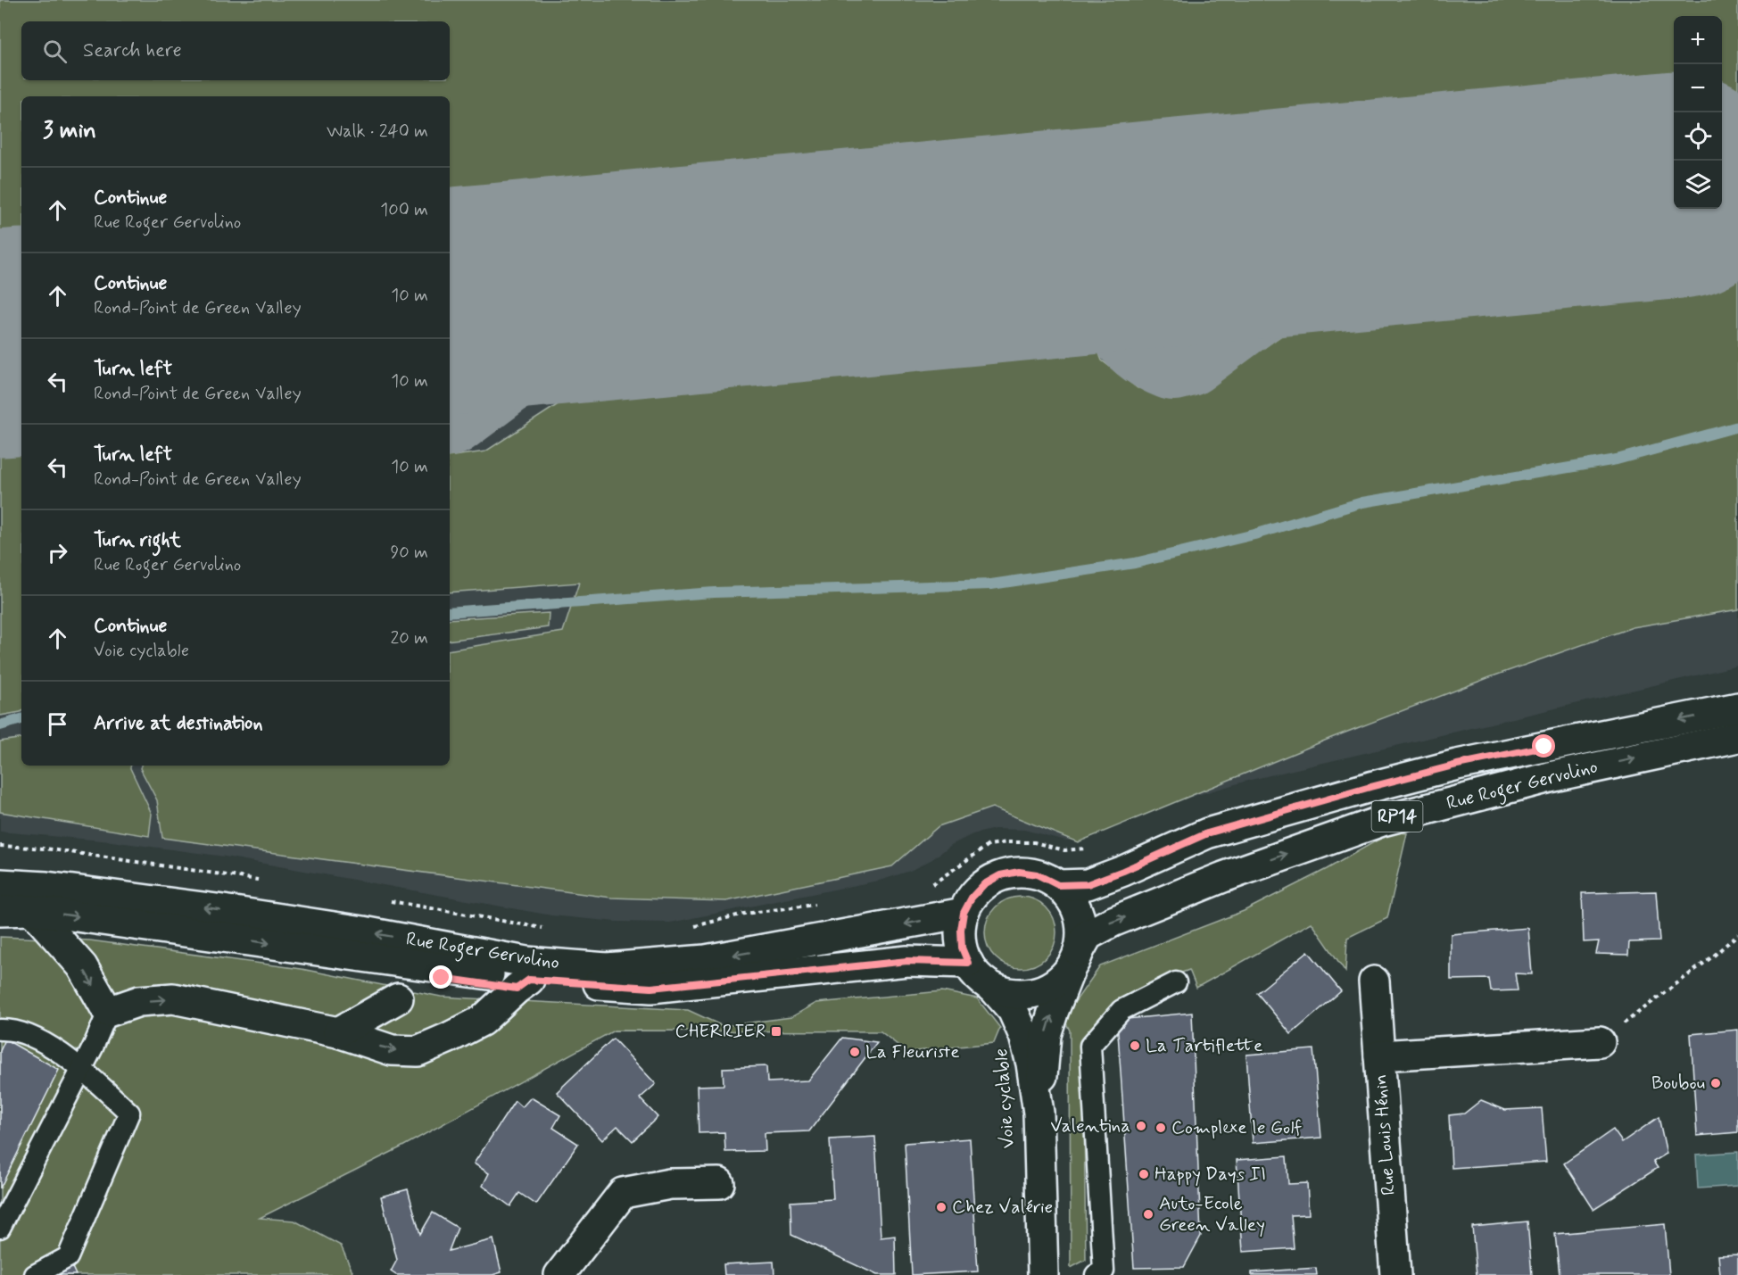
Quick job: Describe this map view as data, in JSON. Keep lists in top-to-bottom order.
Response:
{
  "streets": {
    "main road": ["Rue Roger Gervolino", "RP14", "Rue Louis Hénin"]
  },
  "places": {
    "transit": ["CHERRIER"],
    "other": [
      "La Tartiflette",
      "La Fleuriste",
      "Boubou",
      "Valentina",
      "Complexe le Golf",
      "Happy Days II",
      "Chez Valérie",
      "Auto-Ecole Green Valley"
    ]
  },
  "page": {
    "map_buttons": ["+", "−"],
    "search": "Search here",
    "heading": ["3 min", "Walk · 240 m"],
    "list": [
      ["Continue", "Rue Roger Gervolino", "100 m"],
      ["Continue", "Rond-Point de Green Valley", "10 m"],
      ["Turn left", "Rond-Point de Green Valley", "10 m"],
      ["Turn left", "Rond-Point de Green Valley", "10 m"],
      ["Turn right", "Rue Roger Gervolino", "90 m"],
      ["Continue", "Voie cyclable", "20 m"],
      "Arrive at destination"
    ]
  }
}
